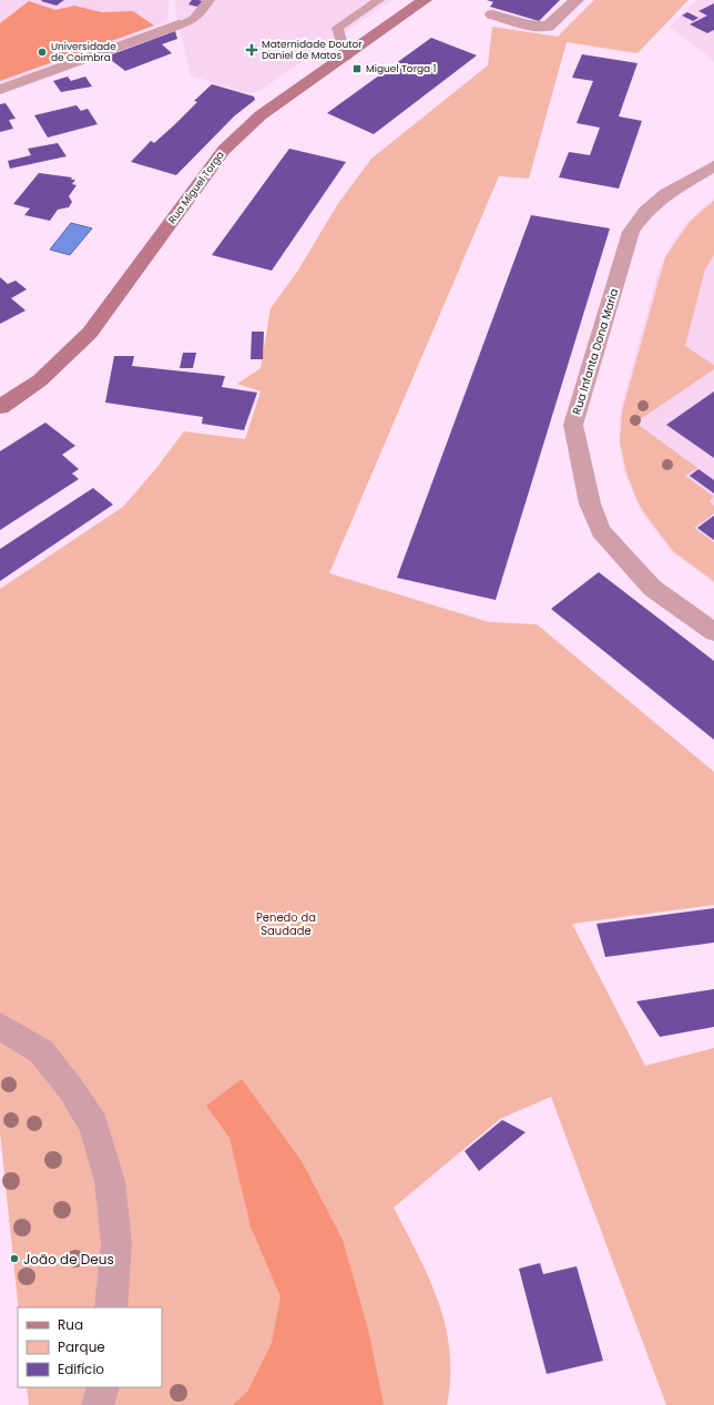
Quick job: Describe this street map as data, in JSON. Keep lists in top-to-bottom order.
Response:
{
  "streets": {
    "main road": ["Rua Miguel Torga"],
    "street": ["Rua Infanta Dona Maria"]
  },
  "parks": ["Penedo da Saudade"],
  "places": {
    "health": ["Maternidade Doutor Daniel de Matos"],
    "other": ["Universidade de Coimbra", "João de Deus"],
    "transit": ["Miguel Torga 1"]
  },
  "legend": ["Rua", "Parque", "Edifício"]
}
